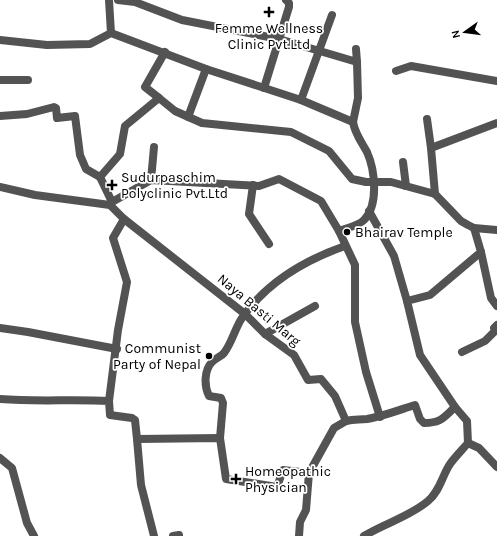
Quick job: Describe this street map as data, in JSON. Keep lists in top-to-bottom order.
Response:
{
  "streets": {
    "street": ["Naya Basti Marg"]
  },
  "places": {
    "health": ["Femme Wellness Clinic Pvt.Ltd", "Sudurpaschim Polyclinic Pvt.Ltd", "Homeopathic Physician"],
    "other": ["Bhairav Temple", "Communist Party of Nepal"]
  },
  "north": "left"
}
